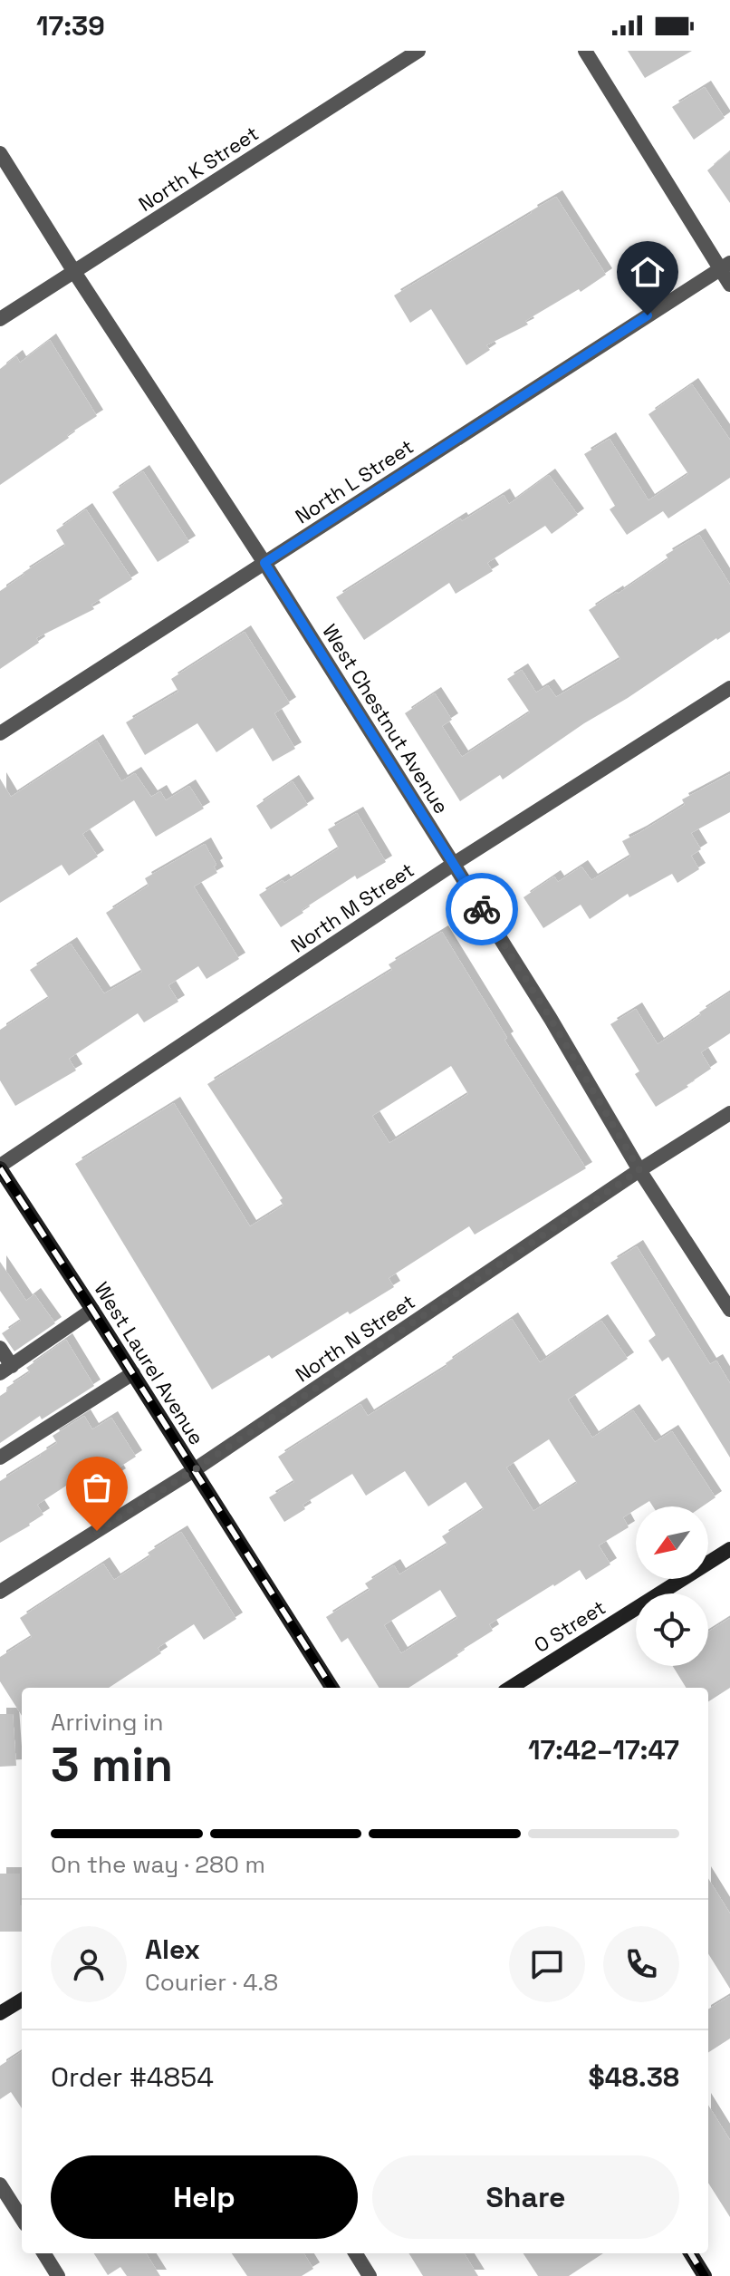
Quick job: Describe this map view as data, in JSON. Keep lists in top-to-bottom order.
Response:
{
  "streets": {
    "street": [
      "North K Street",
      "North L Street",
      "West Chestnut Avenue",
      "North M Street",
      "North N Street",
      "West Laurel Avenue",
      "O Street"
    ]
  },
  "crossings": [
    ["North K Street", "West Chestnut Avenue"],
    ["North L Street", "West Chestnut Avenue"],
    ["West Chestnut Avenue", "North M Street"],
    ["West Chestnut Avenue", "North N Street"],
    ["North M Street", "West Laurel Avenue"],
    ["North N Street", "West Laurel Avenue"]
  ],
  "north": "bottom left",
  "page": {
    "status": "17:39",
    "heading": ["3 min", "Arriving in", "17:42–17:47"],
    "panel": [
      "Alex",
      "Courier · 4.8",
      "Order #4854",
      "$48.38"
    ],
    "bar": "On the way · 280 m",
    "buttons": ["Help", "Share"]
  }
}
